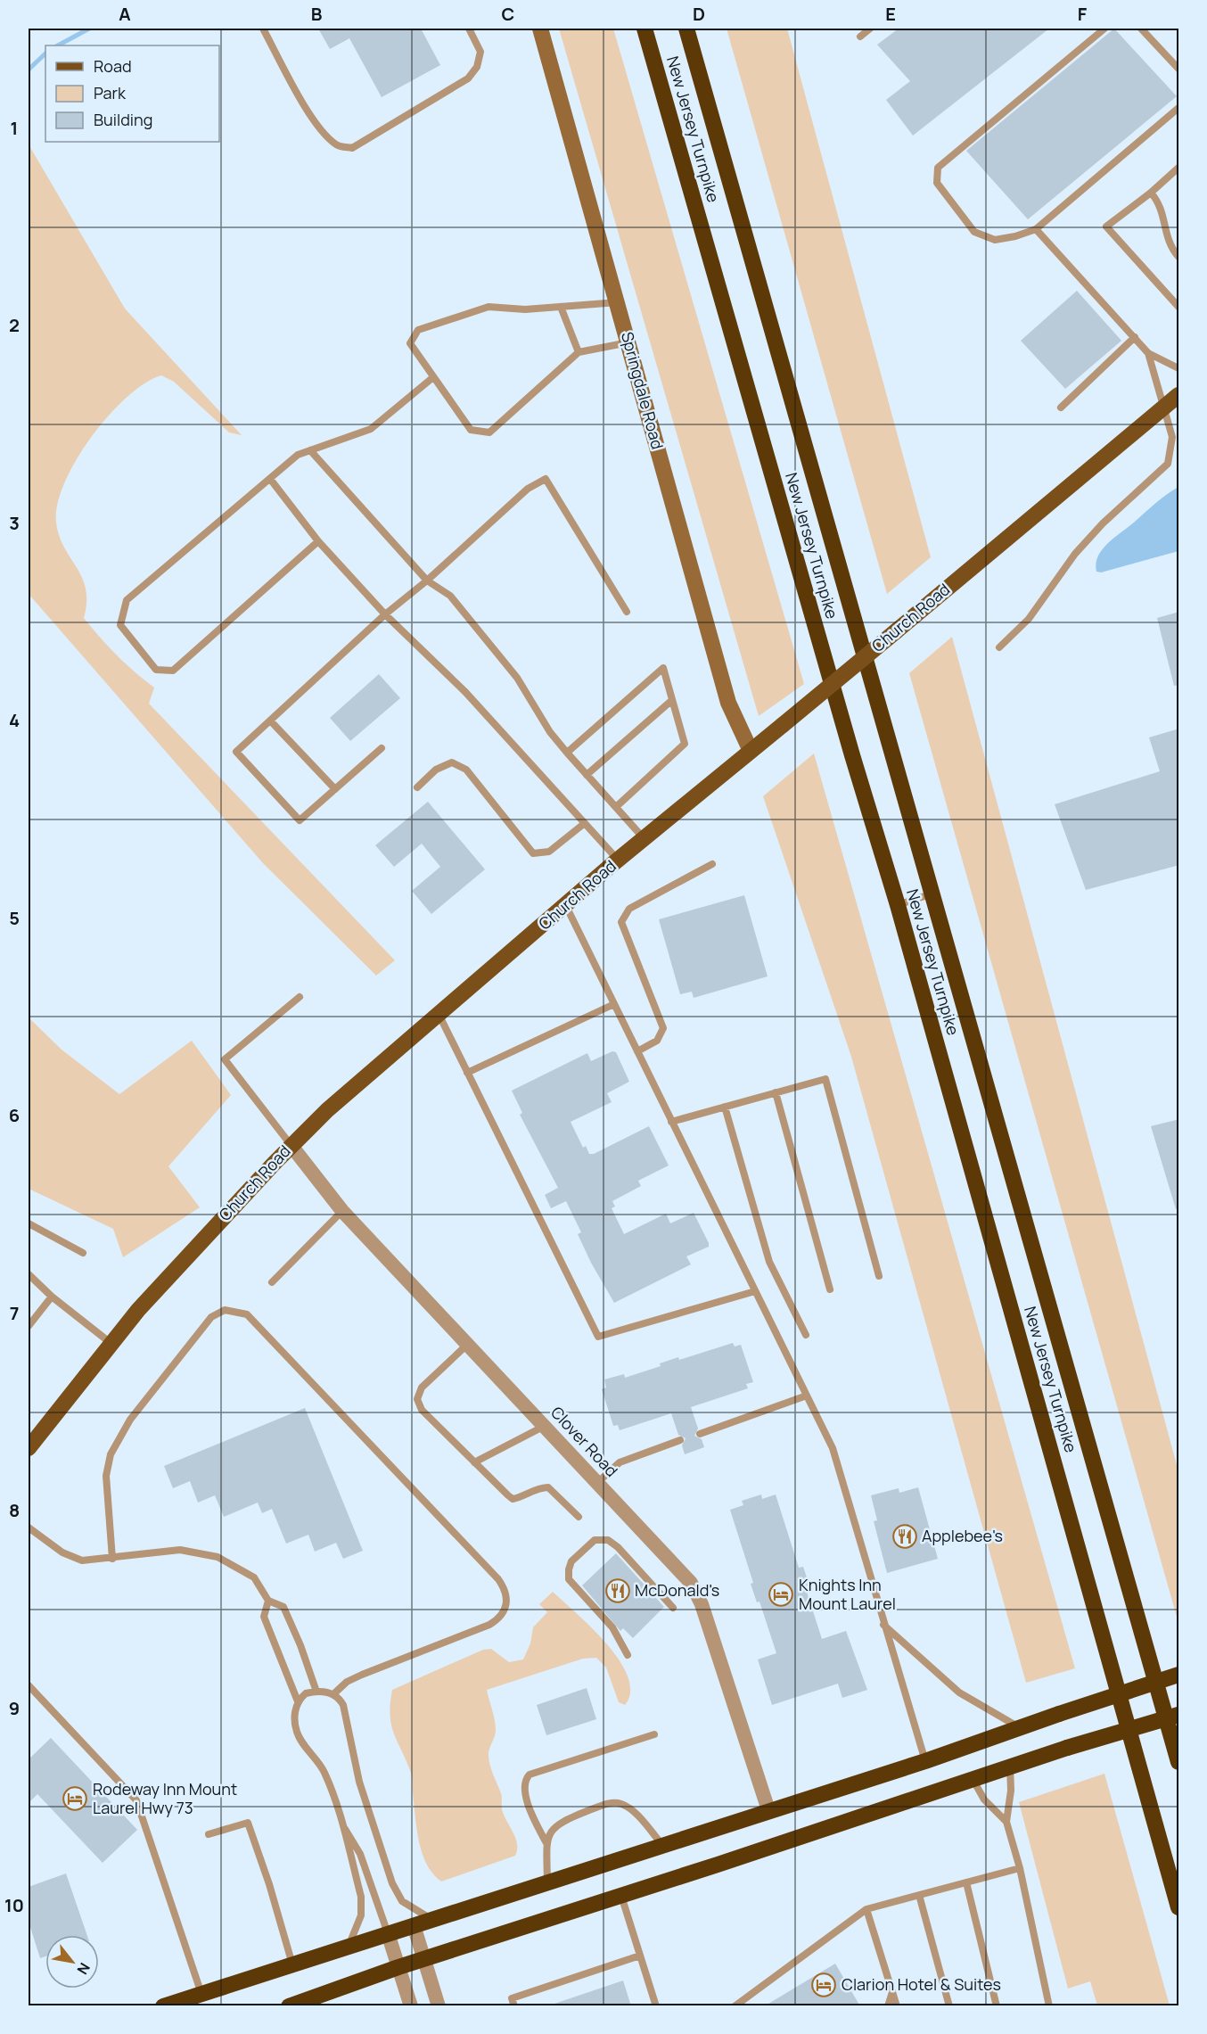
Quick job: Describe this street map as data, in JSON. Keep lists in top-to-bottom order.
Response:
{
  "streets": {
    "highway": ["New Jersey Turnpike"],
    "main road": ["Springdale Road", "Church Road"],
    "street": ["Clover Road"]
  },
  "crossings": [
    ["Springdale Road", "Church Road"],
    ["Church Road", "Clover Road"]
  ],
  "places": {
    "restaurant": ["Applebee's", "McDonald's"],
    "hotel": ["Knights Inn Mount Laurel", "Rodeway Inn Mount Laurel Hwy 73", "Clarion Hotel & Suites"]
  },
  "legend": ["Road", "Park", "Building"],
  "north": "bottom right",
  "grid": {
    "columns": [
      "A",
      "B",
      "C",
      "D",
      "E",
      "F"
    ],
    "rows": [
      "1",
      "2",
      "3",
      "4",
      "5",
      "6",
      "7",
      "8",
      "9",
      "10"
    ]
  }
}
